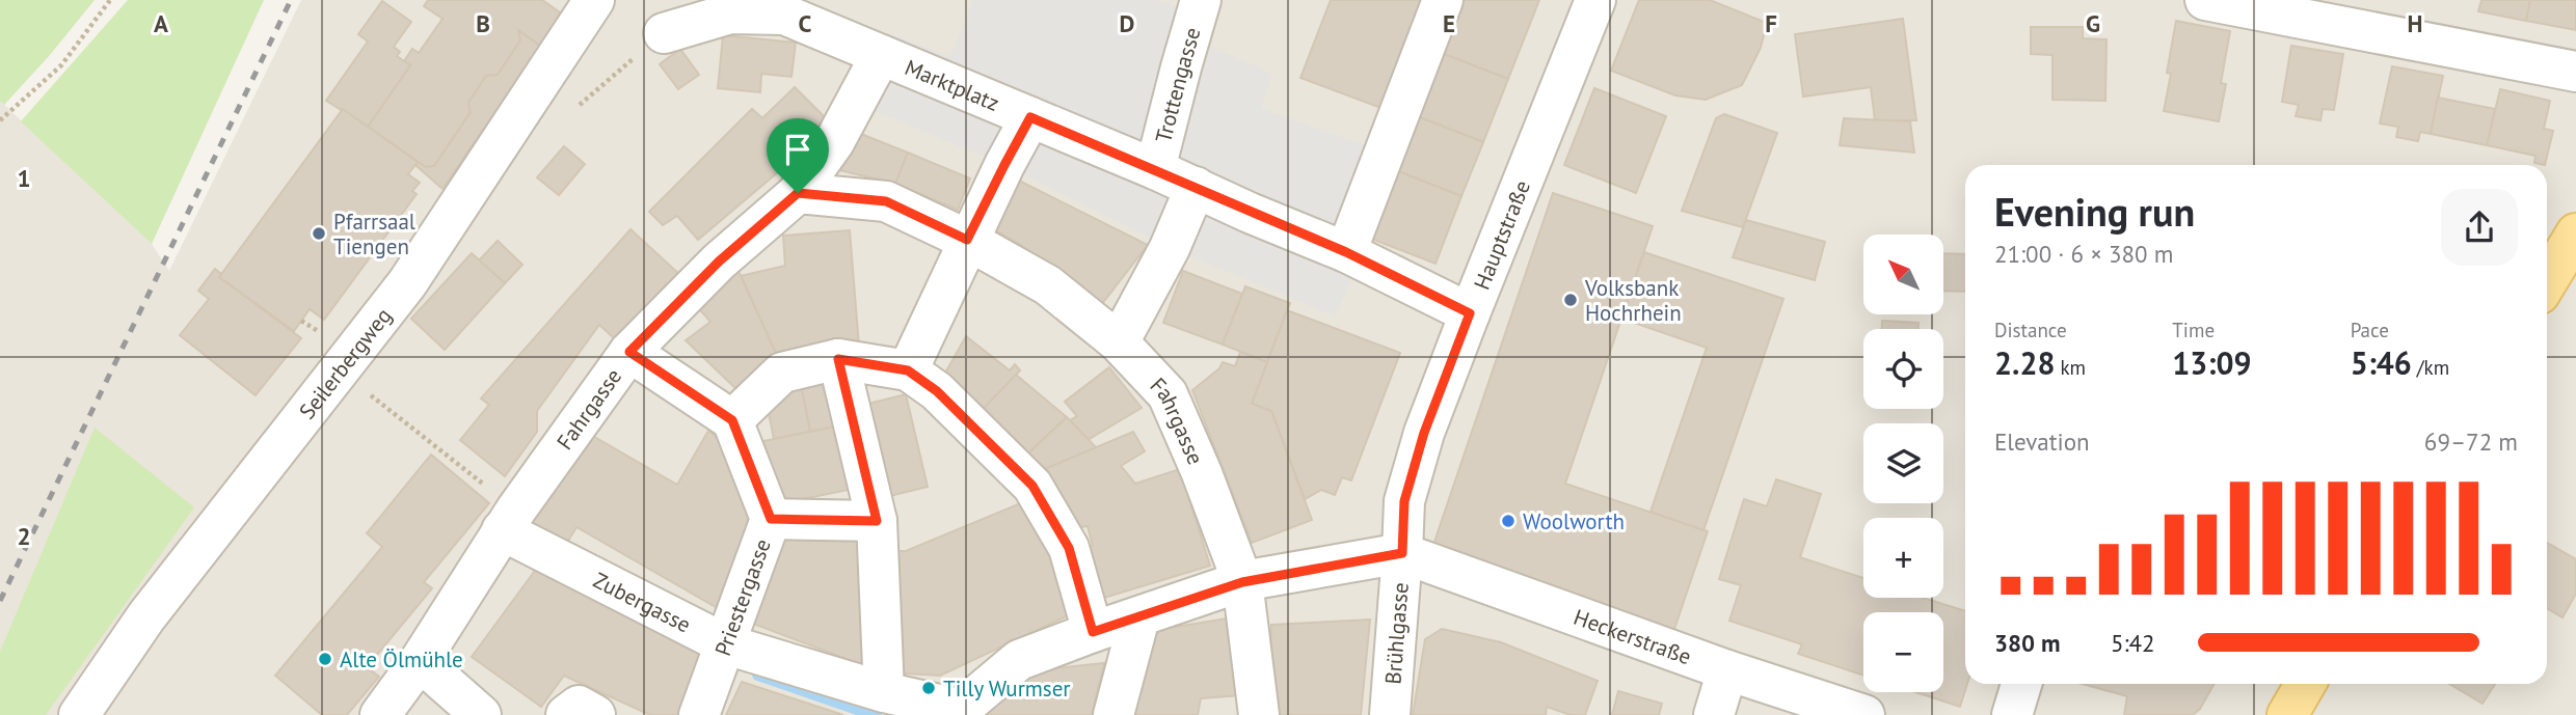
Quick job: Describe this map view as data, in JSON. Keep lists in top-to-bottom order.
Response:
{
  "streets": {
    "street": [
      "Trottengasse",
      "Marktplatz",
      "Hauptstraße",
      "Seilerbergweg",
      "Fahrgasse",
      "Priestergasse",
      "Zubergasse",
      "Brühlgasse",
      "Heckerstraße"
    ]
  },
  "crossings": [
    ["Trottengasse", "Marktplatz"],
    ["Marktplatz", "Hauptstraße"],
    ["Hauptstraße", "Brühlgasse"],
    ["Hauptstraße", "Heckerstraße"],
    ["Fahrgasse", "Zubergasse"],
    ["Priestergasse", "Zubergasse"],
    ["Brühlgasse", "Heckerstraße"]
  ],
  "places": [
    "Pfarrsaal Tiengen",
    "Volksbank Hochrhein",
    "Woolworth",
    "Alte Ölmühle",
    "Tilly Wurmser"
  ],
  "north": "top left",
  "page": {
    "heading": ["Evening run", "21:00 · 6 × 380 m"],
    "map_buttons": ["+", "−"],
    "stats": [
      ["Distance", "2.28 km"],
      ["Time", "13:09"],
      ["Pace", "5:46 /km"]
    ],
    "chart": ["Elevation", "69–72 m"],
    "list": [
      {
        "name": "380 m",
        "note": "5:42"
      }
    ]
  },
  "grid": {
    "columns": [
      "A",
      "B",
      "C",
      "D",
      "E",
      "F",
      "G",
      "H"
    ],
    "rows": ["1", "2"]
  }
}
